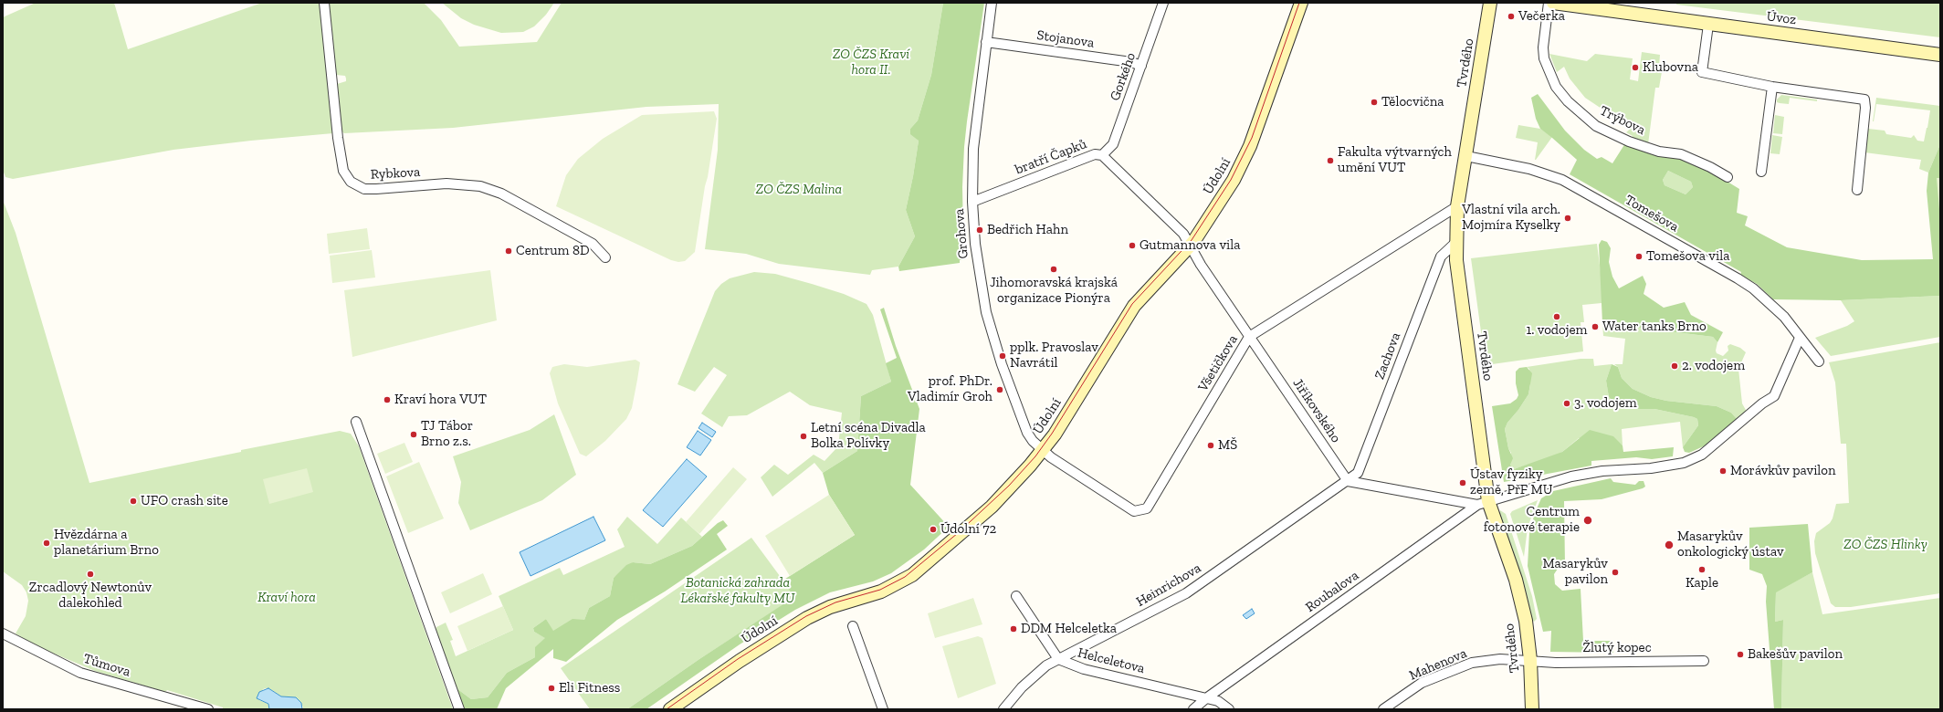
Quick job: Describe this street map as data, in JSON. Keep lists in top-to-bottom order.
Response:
{
  "streets": {
    "street": [
      "Úvoz",
      "Stojanova",
      "Tvrdého",
      "Gorkého",
      "Trýbova",
      "bratří Čapků",
      "Rybkova",
      "Údolní",
      "Tomešova",
      "Grohova",
      "Zachova",
      "Všetičkova",
      "Jiříkovského",
      "Heinrichova",
      "Roubalova",
      "Žlutý kopec",
      "Helceletova",
      "Mahenova",
      "Tůmova"
    ]
  },
  "crossings": [
    ["Stojanova", "Gorkého"],
    ["Stojanova", "Grohova"],
    ["Tvrdého", "Tomešova"],
    ["Tvrdého", "Zachova"],
    ["Tvrdého", "Všetičkova"],
    ["Tvrdého", "Roubalova"],
    ["Tvrdého", "Žlutý kopec"],
    ["Tvrdého", "Mahenova"],
    ["Gorkého", "bratří Čapků"],
    ["bratří Čapků", "Údolní"],
    ["bratří Čapků", "Grohova"],
    ["bratří Čapků", "Jiříkovského"],
    ["Údolní", "Grohova"],
    ["Údolní", "Všetičkova"],
    ["Údolní", "Jiříkovského"],
    ["Grohova", "Všetičkova"],
    ["Zachova", "Jiříkovského"],
    ["Zachova", "Heinrichova"],
    ["Všetičkova", "Jiříkovského"],
    ["Jiříkovského", "Heinrichova"],
    ["Heinrichova", "Helceletova"],
    ["Roubalova", "Helceletova"],
    ["Žlutý kopec", "Mahenova"]
  ],
  "parks": [
    "ZO ČZS Kraví hora II.",
    "ZO ČZS Malina",
    "ZO ČZS Hlinky",
    "Botanická zahrada Lékařské fakulty MU",
    "Kraví hora"
  ],
  "places": [
    "Večerka",
    "Klubovna",
    "Tělocvična",
    "Fakulta výtvarných umění VUT",
    "Vlastní vila arch. Mojmíra Kyselky",
    "Bedřich Hahn",
    "Gutmannova vila",
    "Centrum 8D",
    "Tomešova vila",
    "Jihomoravská krajská organizace Pionýra",
    "1. vodojem",
    "Water tanks Brno",
    "pplk. Pravoslav Navrátil",
    "2. vodojem",
    "prof. PhDr. Vladimír Groh",
    "Kraví hora VUT",
    "3. vodojem",
    "TJ Tábor Brno z.s.",
    "Letní scéna Divadla Bolka Polívky",
    "MŠ",
    "Morávkův pavilon",
    "Ústav fyziky země, PřF MU",
    "UFO crash site",
    "Centrum fotonové terapie",
    "Údolní 72",
    "Hvězdárna a planetárium Brno",
    "Masarykův onkologický ústav",
    "Kaple",
    "Masarykův pavilon",
    "Zrcadlový Newtonův dalekohled",
    "DDM Helceletka",
    "Bakešův pavilon",
    "Eli Fitness"
  ]
}
